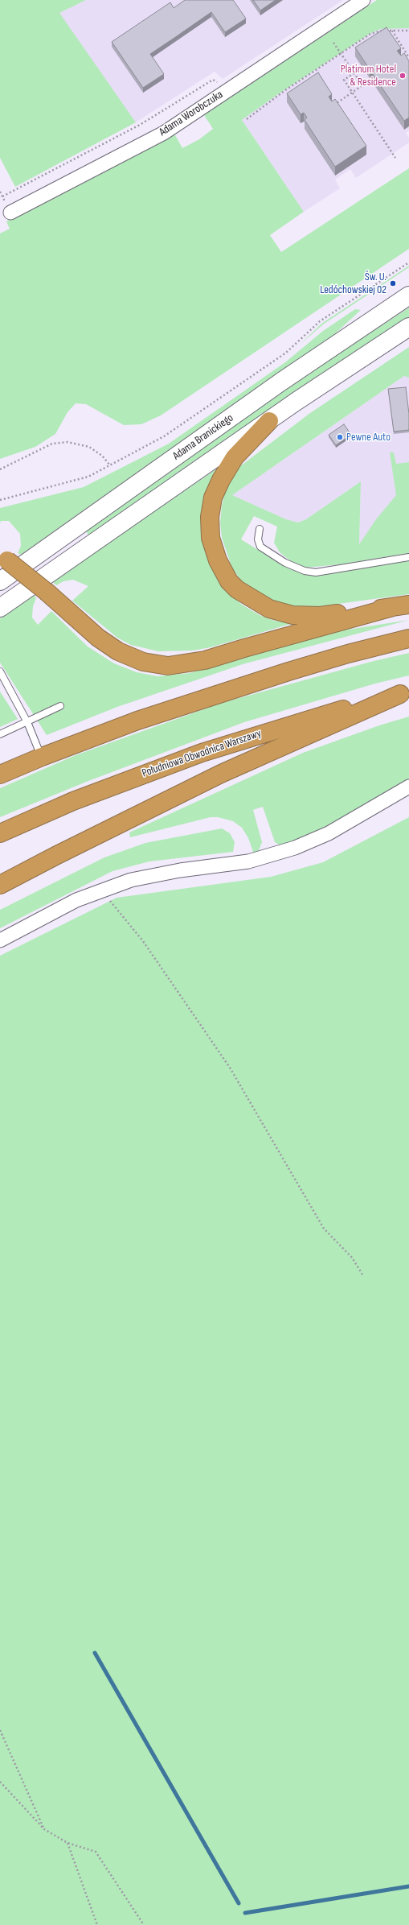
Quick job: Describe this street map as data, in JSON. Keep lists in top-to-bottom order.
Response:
{
  "streets": {
    "highway": ["Południowa Obwodnica Warszawy"],
    "main road": ["Adama Branickiego"],
    "street": ["Adama Worobczuka"]
  },
  "places": ["Platinum Hotel & Residence", "Św. U. Ledóchowskiej 02", "Pewne Auto"]
}
